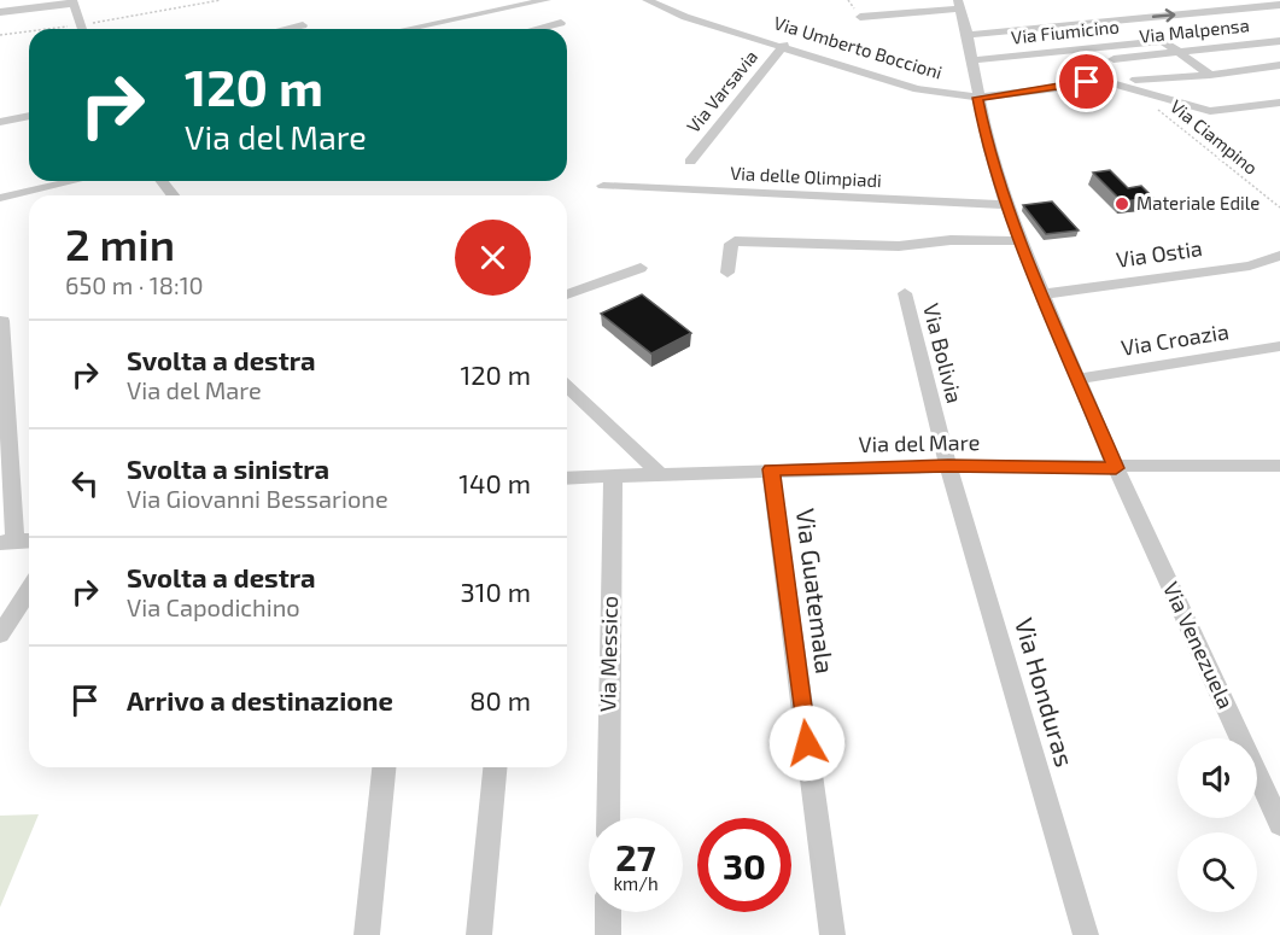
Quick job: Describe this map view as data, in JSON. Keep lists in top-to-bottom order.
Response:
{
  "streets": {
    "street": [
      "Via Malpensa",
      "Via Fiumicino",
      "Via Umberto Boccioni",
      "Via Varsavia",
      "Via delle Olimpiadi",
      "Via Ostia",
      "Via Croazia",
      "Via Bolivia",
      "Via del Mare",
      "Via Guatemala",
      "Via Venezuela",
      "Via Messico",
      "Via Honduras"
    ],
    "path": ["Via Ciampino"]
  },
  "crossings": [
    ["Via Malpensa", "Via Fiumicino"],
    ["Via Fiumicino", "Via Venezuela"],
    ["Via Umberto Boccioni", "Via Varsavia"],
    ["Via Umberto Boccioni", "Via Ciampino"],
    ["Via Umberto Boccioni", "Via Venezuela"],
    ["Via delle Olimpiadi", "Via Venezuela"],
    ["Via Ostia", "Via Venezuela"],
    ["Via Croazia", "Via Venezuela"],
    ["Via Bolivia", "Via del Mare"],
    ["Via Bolivia", "Via Honduras"],
    ["Via del Mare", "Via Guatemala"],
    ["Via del Mare", "Via Venezuela"],
    ["Via del Mare", "Via Messico"],
    ["Via del Mare", "Via Honduras"]
  ],
  "places": ["Materiale Edile"],
  "page": {
    "turn": ["120 m", "Via del Mare"],
    "heading": ["2 min", "650 m · 18:10"],
    "list": [
      {
        "name": "Svolta a destra",
        "note": "Via del Mare",
        "value": "120 m"
      },
      {
        "name": "Svolta a sinistra",
        "note": "Via Giovanni Bessarione",
        "value": "140 m"
      },
      {
        "name": "Svolta a destra",
        "note": "Via Capodichino",
        "value": "310 m"
      },
      {
        "name": "Arrivo a destinazione",
        "value": "80 m"
      }
    ],
    "speed": "27 km/h",
    "limit": "30"
  }
}
